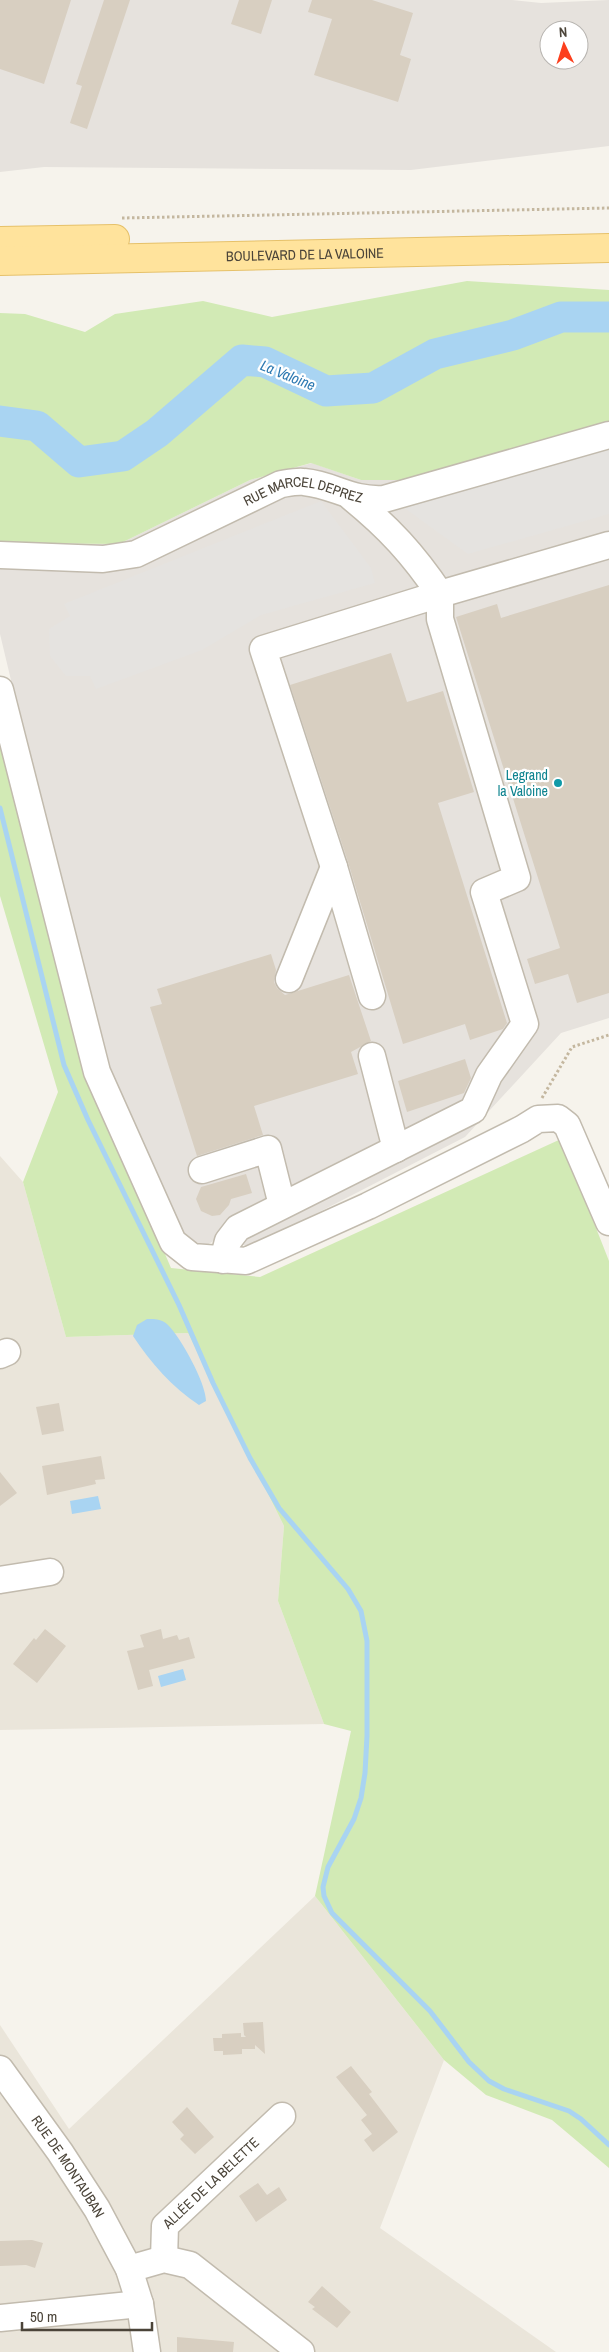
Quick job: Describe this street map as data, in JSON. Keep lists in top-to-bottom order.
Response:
{
  "streets": {
    "main road": ["BOULEVARD DE LA VALOINE"],
    "street": ["RUE MARCEL DEPREZ", "RUE DE MONTAUBAN", "ALLÉE DE LA BELETTE"]
  },
  "water": ["La Valoine"],
  "places": ["Legrand la Valoine"],
  "scale_bar": "50 m",
  "north": "top"
}
